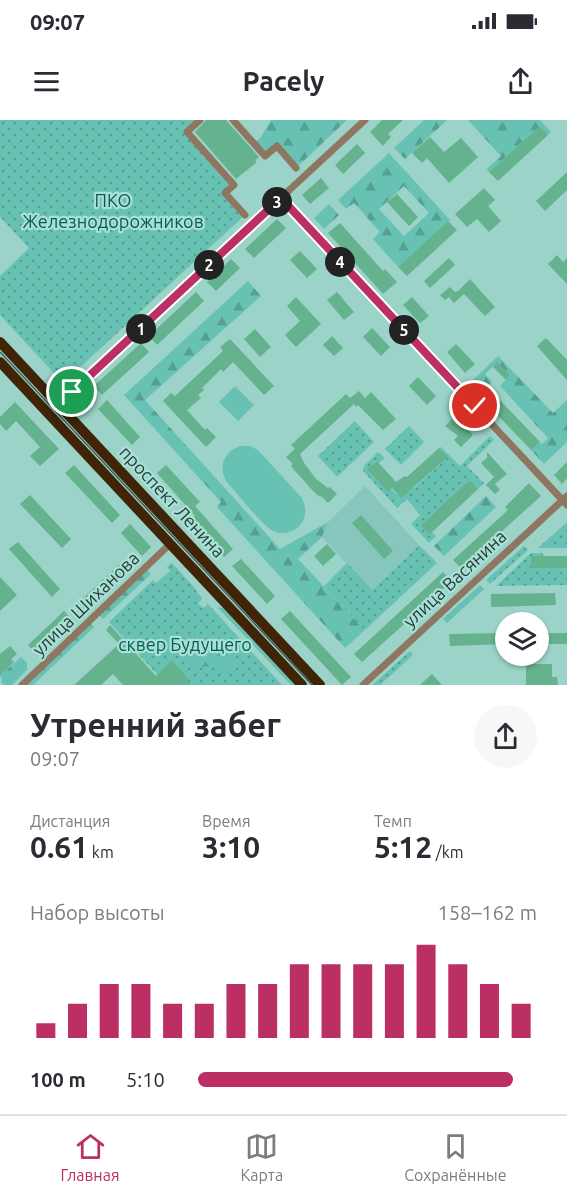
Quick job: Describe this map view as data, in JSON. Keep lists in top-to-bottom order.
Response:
{
  "streets": {
    "highway": ["проспект Ленина"],
    "street": ["улица Васянина", "улица Шиханова"]
  },
  "crossings": [
    ["проспект Ленина", "улица Шиханова"]
  ],
  "parks": ["ПКО Железнодорожников", "сквер Будущего"],
  "page": {
    "status": "09:07",
    "header": "Pacely",
    "pins": [
      "3",
      "4",
      "2",
      "1",
      "5"
    ],
    "heading": ["Утренний забег", "09:07"],
    "stats": [
      ["Дистанция", "0.61 km"],
      ["Время", "3:10"],
      ["Темп", "5:12 /km"]
    ],
    "chart": ["Набор высоты", "158–162 m"],
    "list": [
      {
        "name": "100 m",
        "note": "5:10"
      }
    ],
    "tabs": ["Главная", "Карта", "Сохранённые"]
  }
}
